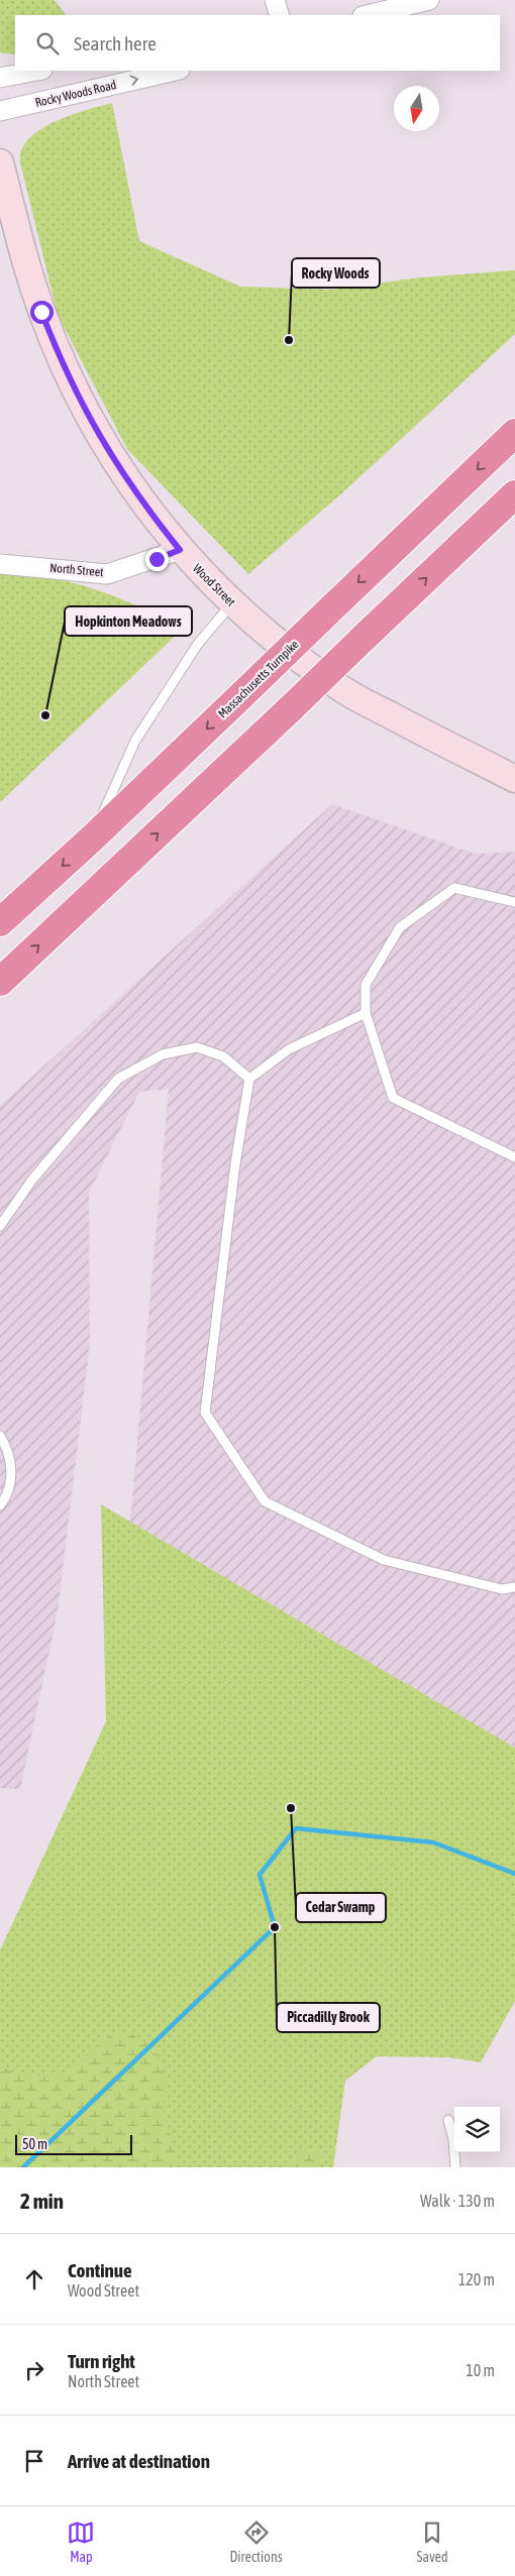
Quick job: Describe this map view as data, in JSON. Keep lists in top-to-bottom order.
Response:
{
  "streets": {
    "highway": ["Massachusetts Turnpike"],
    "main road": ["Wood Street"],
    "street": ["Rocky Woods Road", "North Street"]
  },
  "crossings": [
    ["North Street", "Wood Street"]
  ],
  "one_way": ["Rocky Woods Road"],
  "places": [
    "Rocky Woods",
    "Hopkinton Meadows",
    "Cedar Swamp",
    "Piccadilly Brook"
  ],
  "scale_bar": "50 m",
  "north": "bottom",
  "page": {
    "search": "Search here",
    "scale": "50 m",
    "heading": ["2 min", "Walk · 130 m"],
    "list": [
      ["Continue", "Wood Street", "120 m"],
      ["Turn right", "North Street", "10 m"],
      "Arrive at destination"
    ],
    "nav": ["Map", "Directions", "Saved"]
  }
}
